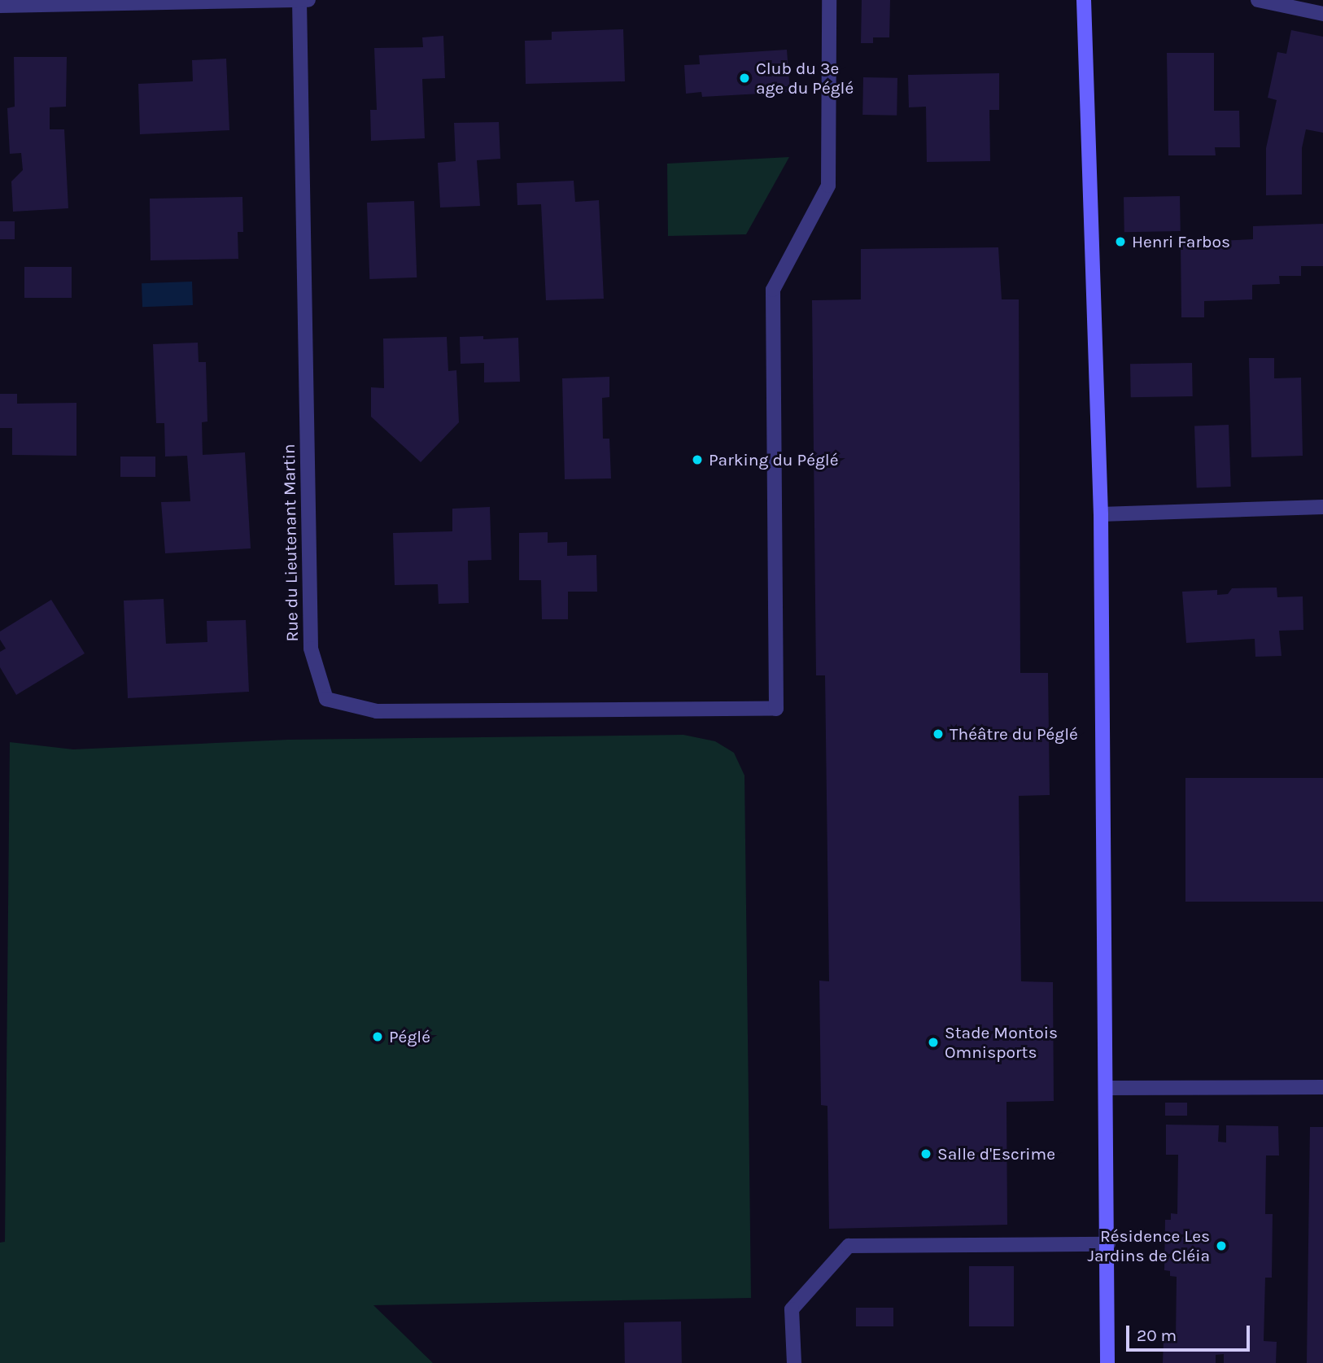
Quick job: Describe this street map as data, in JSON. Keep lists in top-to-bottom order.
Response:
{
  "streets": {
    "street": ["Rue du Lieutenant Martin"]
  },
  "places": [
    "Club du 3e age du Péglé",
    "Henri Farbos",
    "Parking du Péglé",
    "Théâtre du Péglé",
    "Péglé",
    "Stade Montois Omnisports",
    "Salle d'Escrime",
    "Résidence Les Jardins de Cléia"
  ],
  "scale_bar": "20 m"
}
